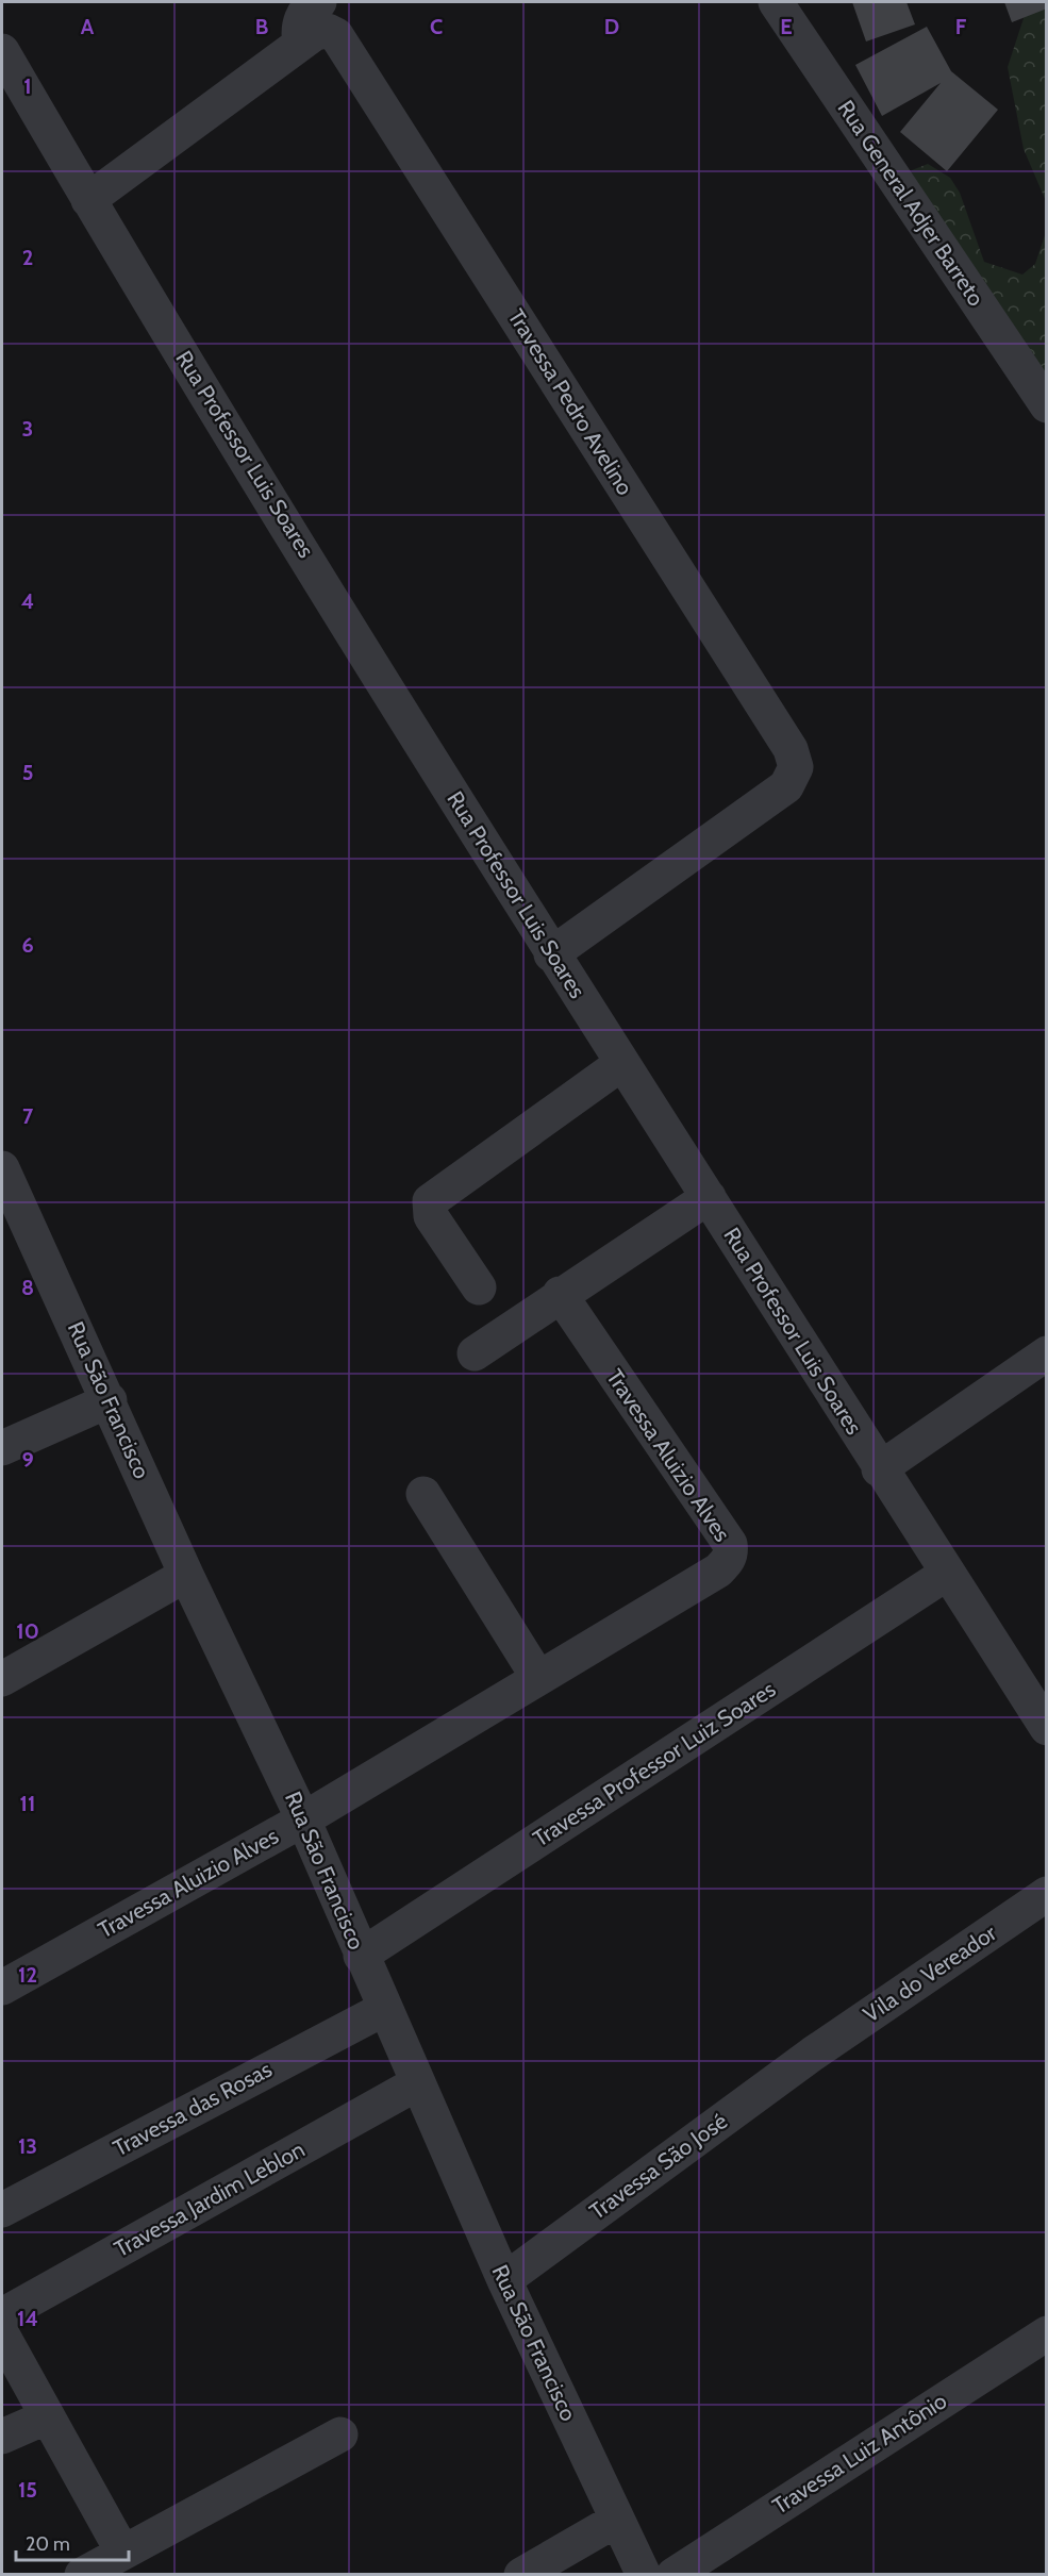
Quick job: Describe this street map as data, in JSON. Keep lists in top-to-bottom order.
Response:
{
  "streets": {
    "street": [
      "Rua General Adjer Barreto",
      "Travessa Pedro Avelino",
      "Rua Professor Luis Soares",
      "Rua São Francisco",
      "Travessa Aluizio Alves",
      "Travessa Professor Luiz Soares",
      "Vila do Vereador",
      "Travessa das Rosas",
      "Travessa São José",
      "Travessa Jardim Leblon",
      "Travessa Luiz Antônio"
    ]
  },
  "crossings": [
    ["Travessa Pedro Avelino", "Rua Professor Luis Soares"],
    ["Rua Professor Luis Soares", "Travessa Professor Luiz Soares"],
    ["Rua São Francisco", "Travessa Aluizio Alves"],
    ["Rua São Francisco", "Travessa Professor Luiz Soares"],
    ["Rua São Francisco", "Travessa das Rosas"],
    ["Rua São Francisco", "Travessa São José"],
    ["Rua São Francisco", "Travessa Jardim Leblon"],
    ["Vila do Vereador", "Travessa São José"]
  ],
  "scale_bar": "20 m",
  "grid": {
    "columns": [
      "A",
      "B",
      "C",
      "D",
      "E",
      "F"
    ],
    "rows": [
      "1",
      "2",
      "3",
      "4",
      "5",
      "6",
      "7",
      "8",
      "9",
      "10",
      "11",
      "12",
      "13",
      "14",
      "15"
    ]
  }
}
